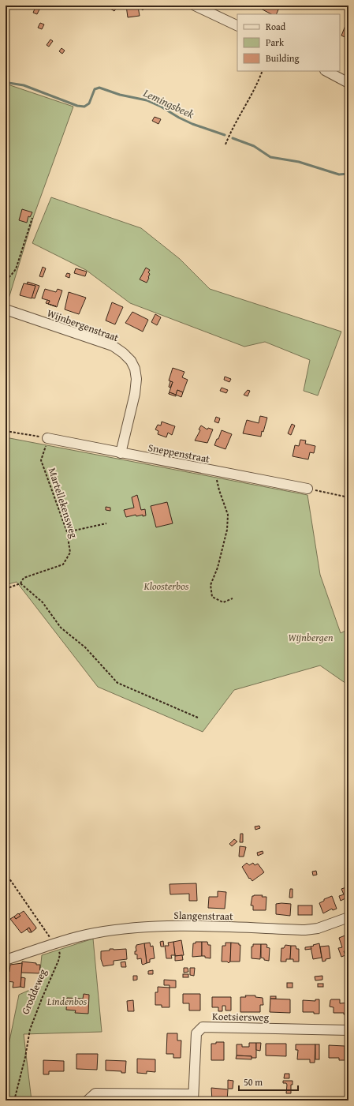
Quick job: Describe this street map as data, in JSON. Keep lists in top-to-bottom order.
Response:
{
  "streets": {
    "street": [
      "Wijnbergenstraat",
      "Sneppenstraat",
      "Slangenstraat",
      "Koetsiersweg"
    ],
    "path": ["Martellekensweg", "Groddeweg"]
  },
  "crossings": [
    ["Wijnbergenstraat", "Sneppenstraat"],
    ["Sneppenstraat", "Martellekensweg"],
    ["Slangenstraat", "Groddeweg"]
  ],
  "water": ["Lemingsbeek"],
  "parks": ["Kloosterbos", "Wijnbergen", "Lindenbos"],
  "legend": ["Road", "Park", "Building"],
  "scale_bar": "50 m"
}
